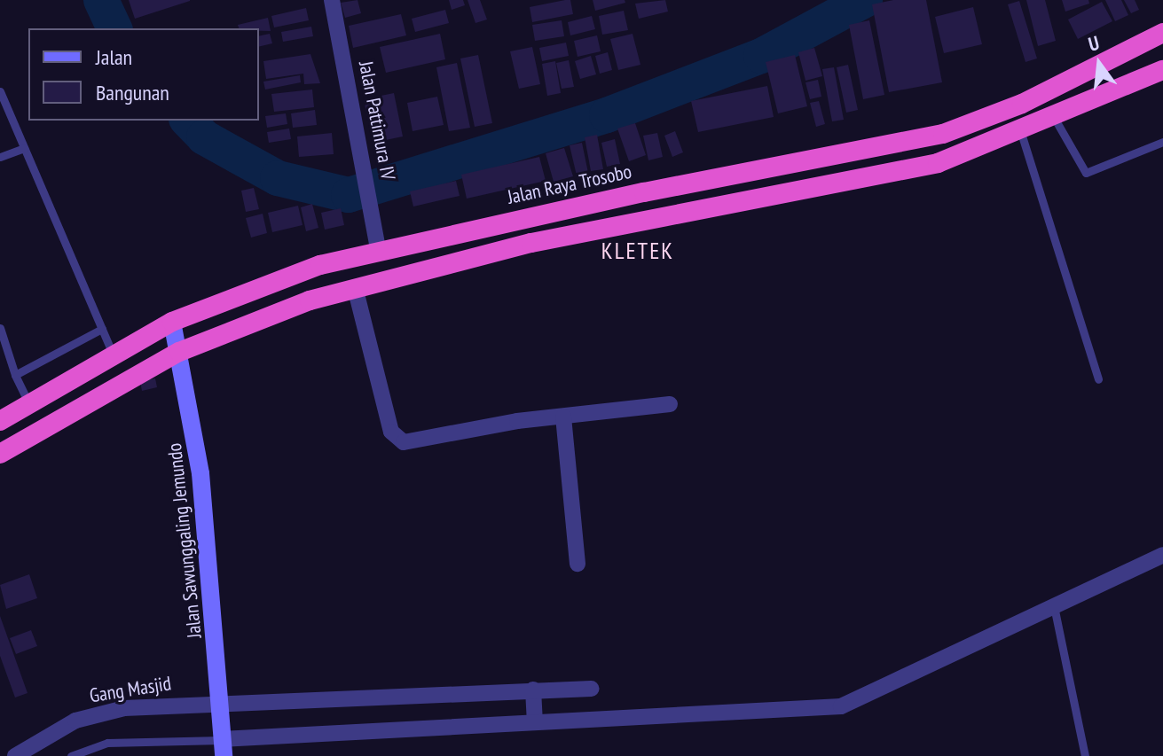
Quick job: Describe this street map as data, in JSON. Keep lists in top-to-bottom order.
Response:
{
  "streets": {
    "highway": ["Jalan Raya Trosobo"],
    "main road": ["Jalan Sawunggaling Jemundo"],
    "street": ["Jalan Pattimura IV", "Gang Masjid"]
  },
  "crossings": [
    ["Jalan Pattimura IV", "Jalan Raya Trosobo"],
    ["Jalan Raya Trosobo", "Jalan Sawunggaling Jemundo"],
    ["Jalan Sawunggaling Jemundo", "Gang Masjid"]
  ],
  "districts": ["KLETEK"],
  "legend": ["Jalan", "Bangunan"],
  "north": "top"
}
